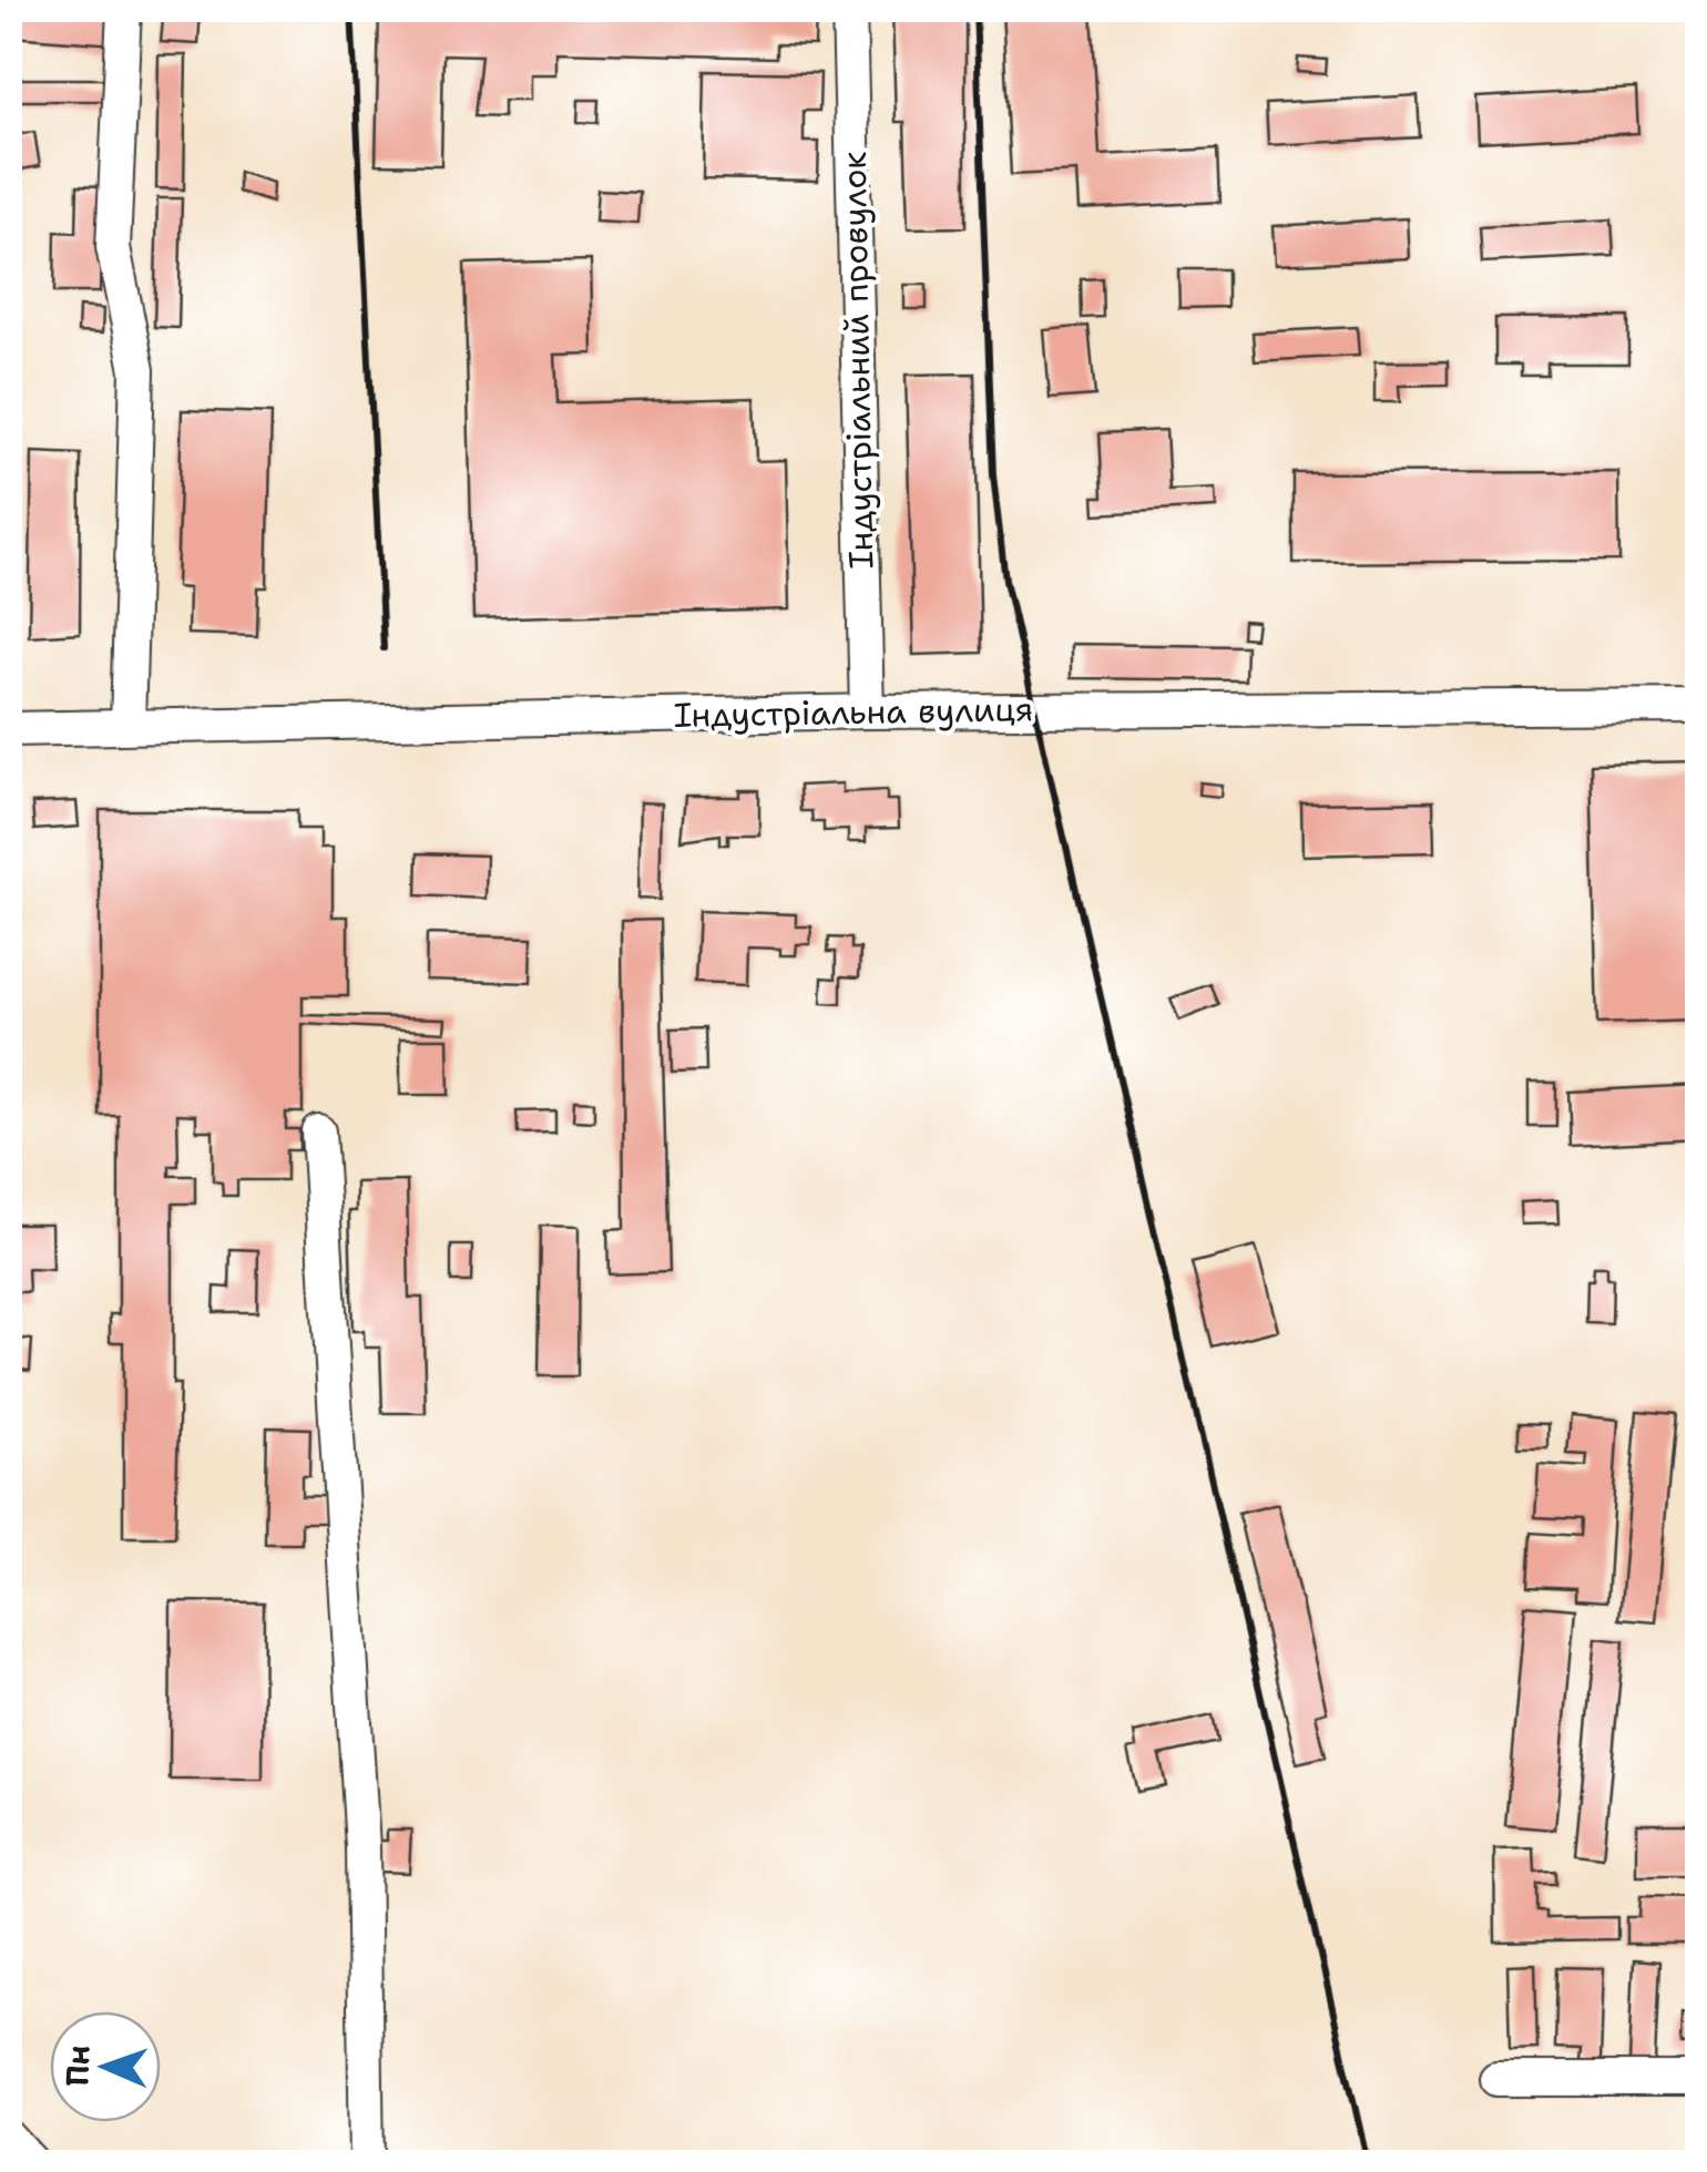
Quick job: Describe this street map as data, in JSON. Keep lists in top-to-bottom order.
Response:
{
  "streets": {
    "street": ["Індустріальний провулок", "Індустріальна вулиця"]
  },
  "crossings": [
    ["Індустріальний провулок", "Індустріальна вулиця"]
  ],
  "north": "left"
}
